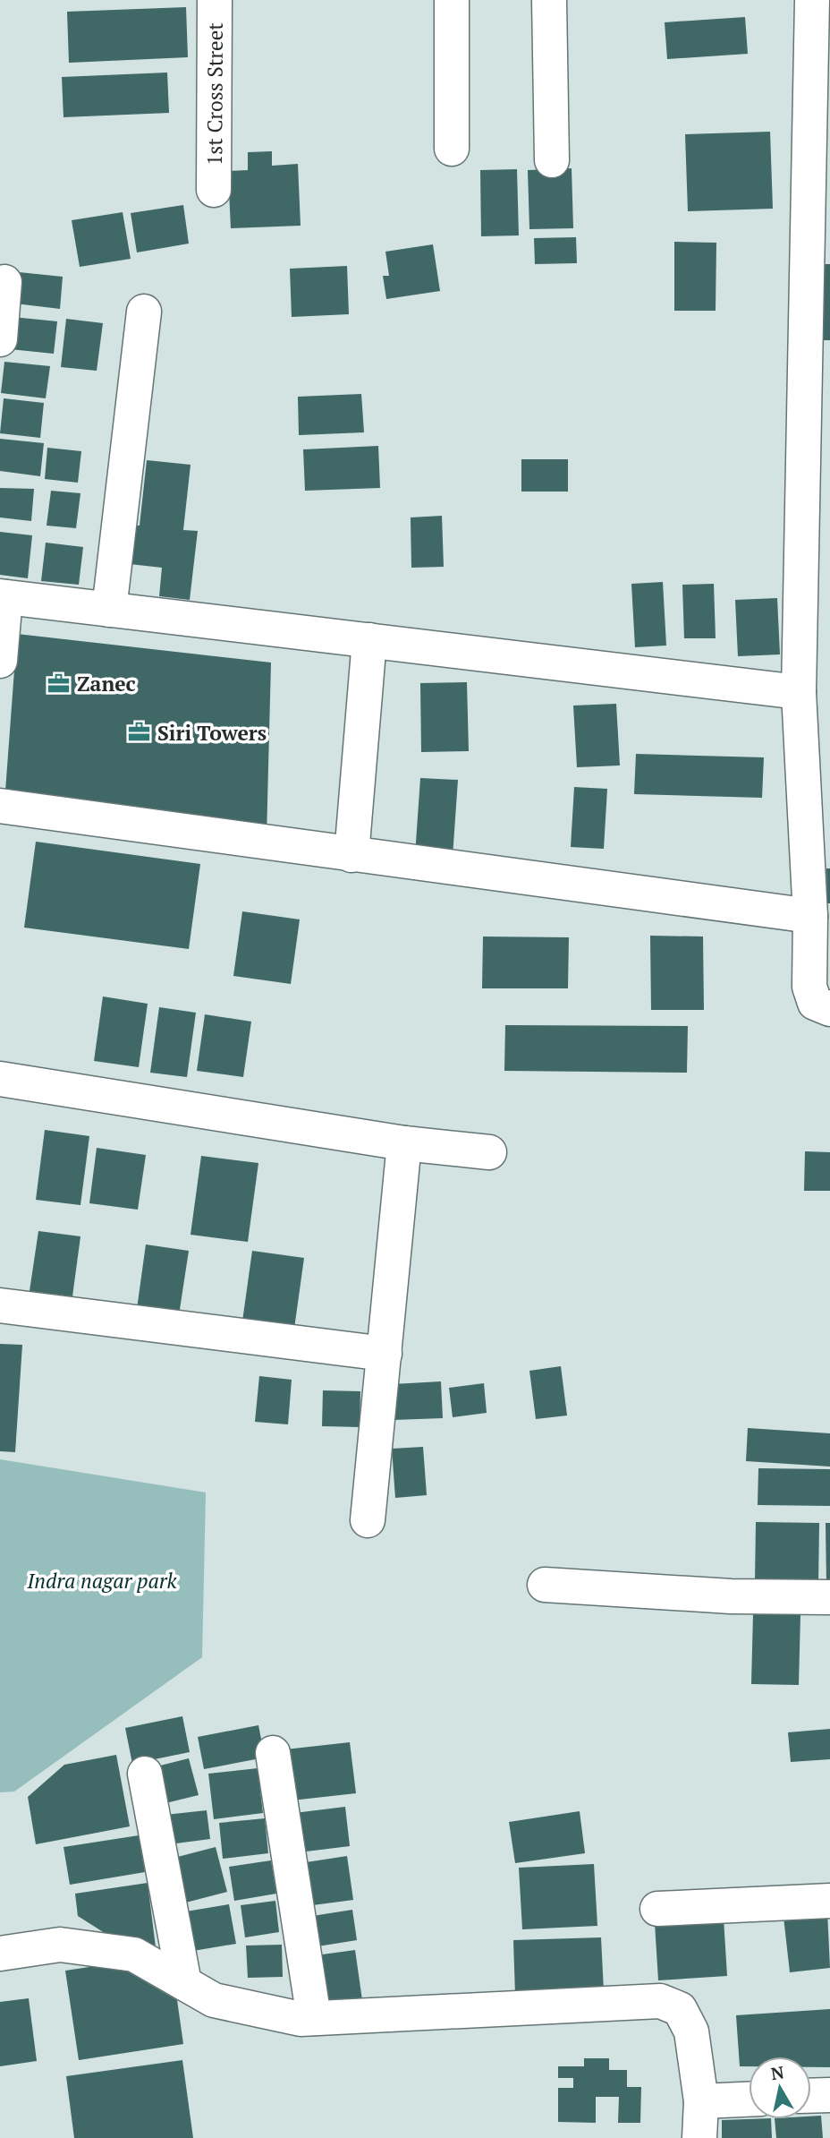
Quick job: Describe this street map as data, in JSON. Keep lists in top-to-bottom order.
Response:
{
  "streets": {
    "street": ["1st Cross Street"]
  },
  "parks": ["Indra nagar park"],
  "places": {
    "office": ["Zanec", "Siri Towers"]
  },
  "north": "top"
}
